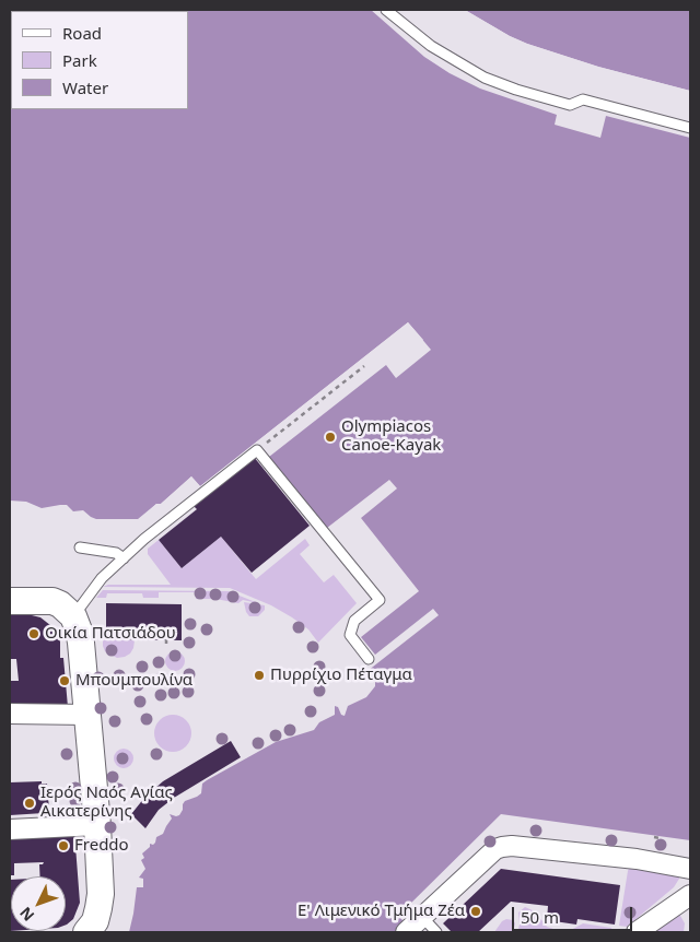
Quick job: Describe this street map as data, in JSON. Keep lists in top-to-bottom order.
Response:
{
  "places": [
    "Olympiacos Canoe-Kayak",
    "Οικία Πατσιάδου",
    "Πυρρίχιο Πέταγμα",
    "Μπουμπουλίνα",
    "Ιερός Ναός Αγίας Αικατερίνης",
    "Freddo",
    "Ε' Λιμενικό Τμήμα Ζέα"
  ],
  "legend": ["Road", "Park", "Water"],
  "scale_bar": "50 m",
  "north": "bottom left"
}
